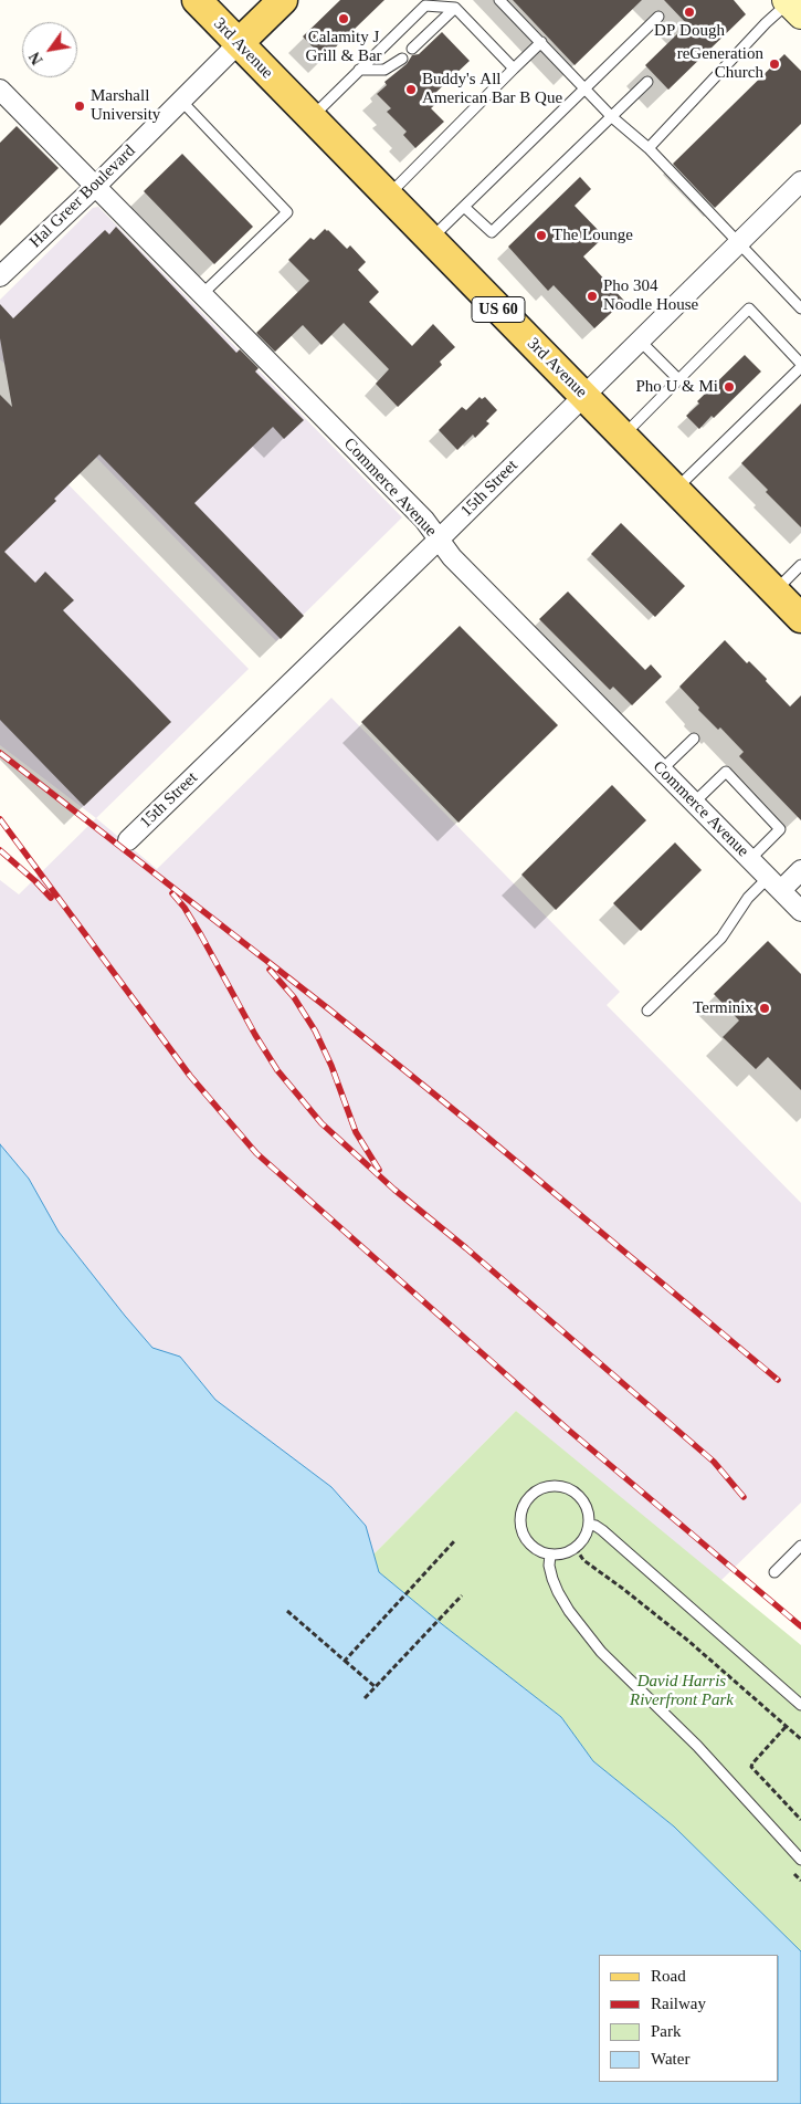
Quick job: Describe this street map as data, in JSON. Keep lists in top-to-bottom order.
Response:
{
  "streets": {
    "main road": ["3rd Avenue", "Hal Greer Boulevard", "US 60"],
    "street": ["Commerce Avenue", "15th Street"]
  },
  "crossings": [
    ["3rd Avenue", "Hal Greer Boulevard"],
    ["3rd Avenue", "15th Street"],
    ["Hal Greer Boulevard", "Commerce Avenue"],
    ["Commerce Avenue", "15th Street"]
  ],
  "parks": ["David Harris Riverfront Park"],
  "places": [
    "DP Dough",
    "Calamity J Grill & Bar",
    "reGeneration Church",
    "Buddy's All American Bar B Que",
    "Marshall University",
    "The Lounge",
    "Pho 304 Noodle House",
    "Pho U & Mi",
    "Terminix"
  ],
  "legend": [
    "Road",
    "Railway",
    "Park",
    "Water"
  ],
  "north": "bottom left"
}
